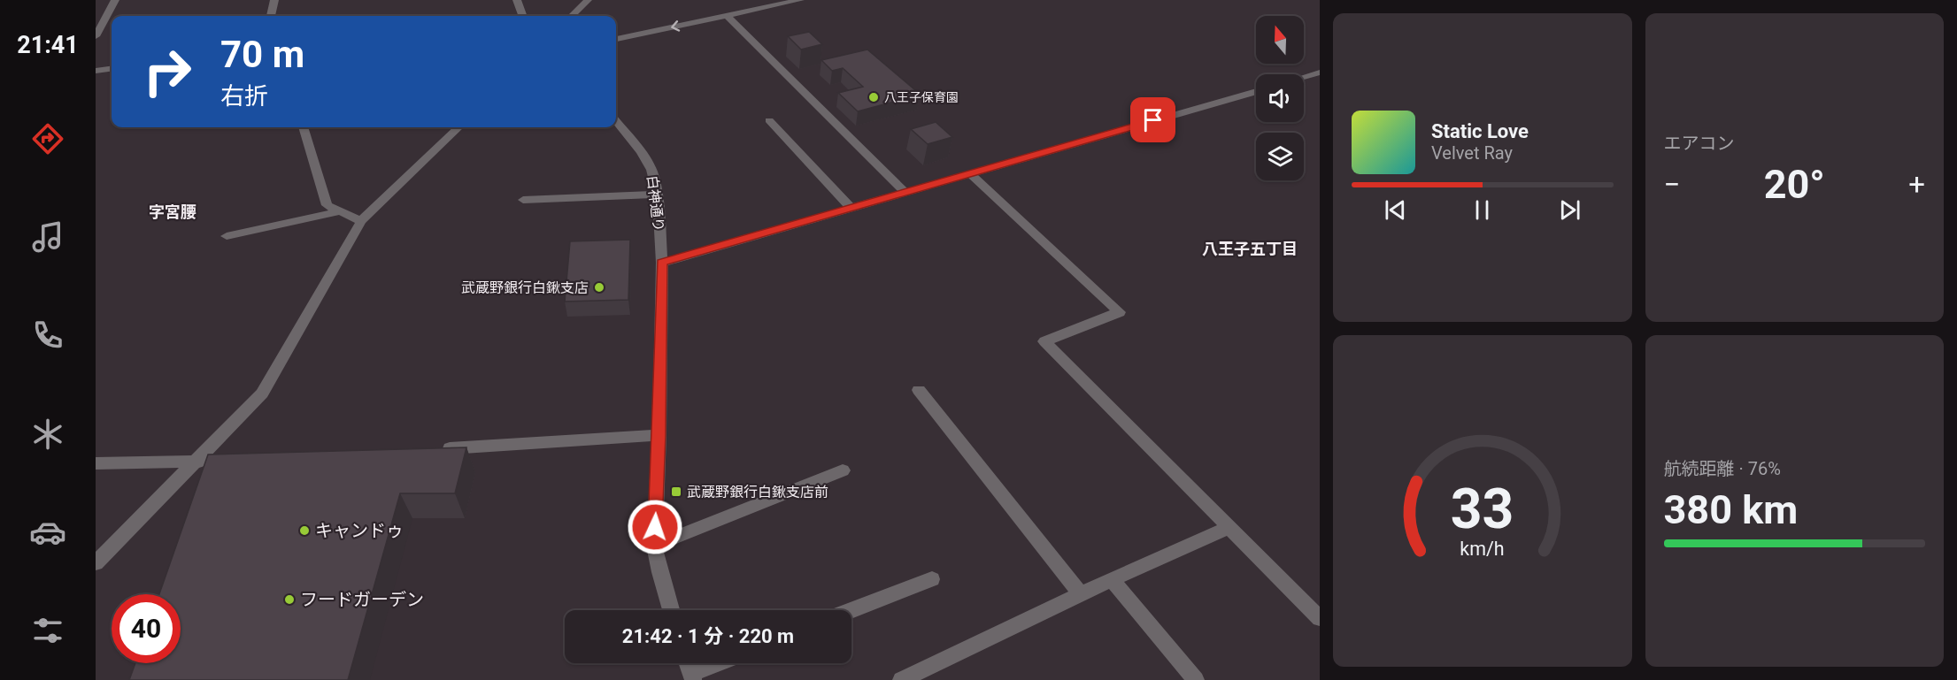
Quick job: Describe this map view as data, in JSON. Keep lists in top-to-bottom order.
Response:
{
  "streets": {
    "street": ["白神通り"]
  },
  "districts": ["字宮腰", "八王子五丁目"],
  "places": {
    "other": [
      "八王子保育園",
      "武蔵野銀行白鍬支店",
      "キャンドゥ",
      "フードガーデン"
    ],
    "transit": ["武蔵野銀行白鍬支店前"]
  },
  "north": "top",
  "page": {
    "tabs": "21:41",
    "tile": [
      "エアコン",
      ["航続距離 · 76%", "380 km"]
    ],
    "turn": ["70 m", "右折"],
    "song": ["Static Love", "Velvet Ray"],
    "heat": ["−", "20°", "+"],
    "limit": "40",
    "trip": "21:42 · 1 分 · 220 m",
    "gauge": ["33", "km/h"]
  }
}
